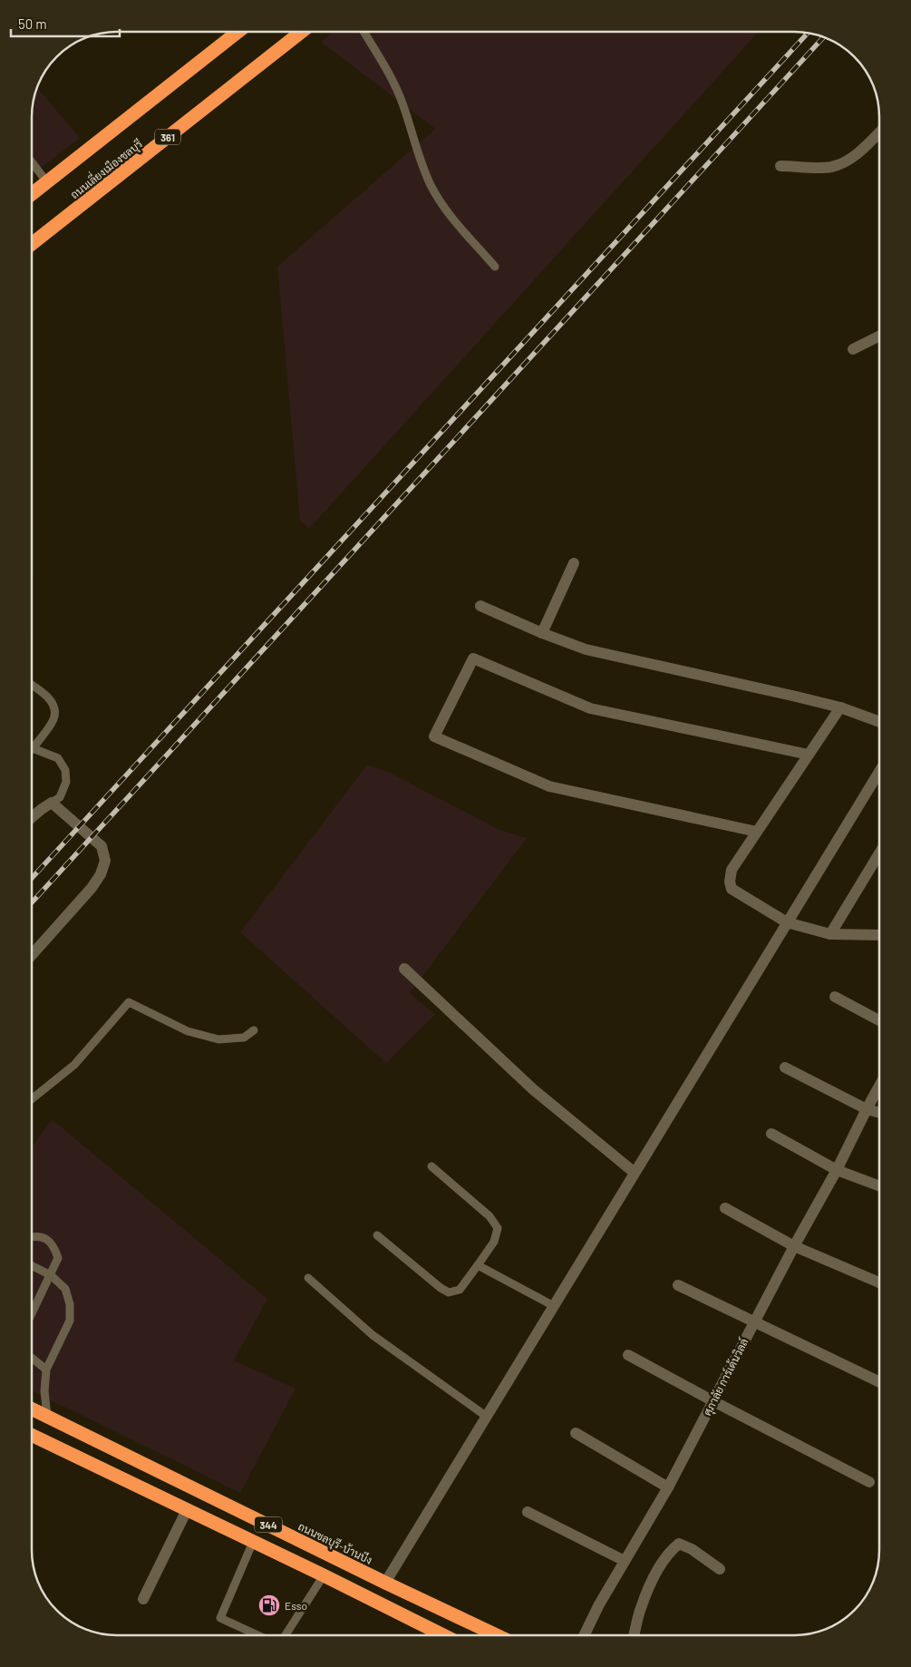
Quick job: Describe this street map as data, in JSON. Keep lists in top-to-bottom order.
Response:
{
  "streets": {
    "highway": [
      "361",
      "ถนนเลี่ยงเมืองชลบุรี",
      "344",
      "ถนนชลบุรี-บ้านบึง"
    ],
    "street": ["ศุภาลัย การ์เด้นวิลล์"]
  },
  "places": {
    "fuel station": ["Esso"]
  },
  "scale_bar": "50 m"
}
